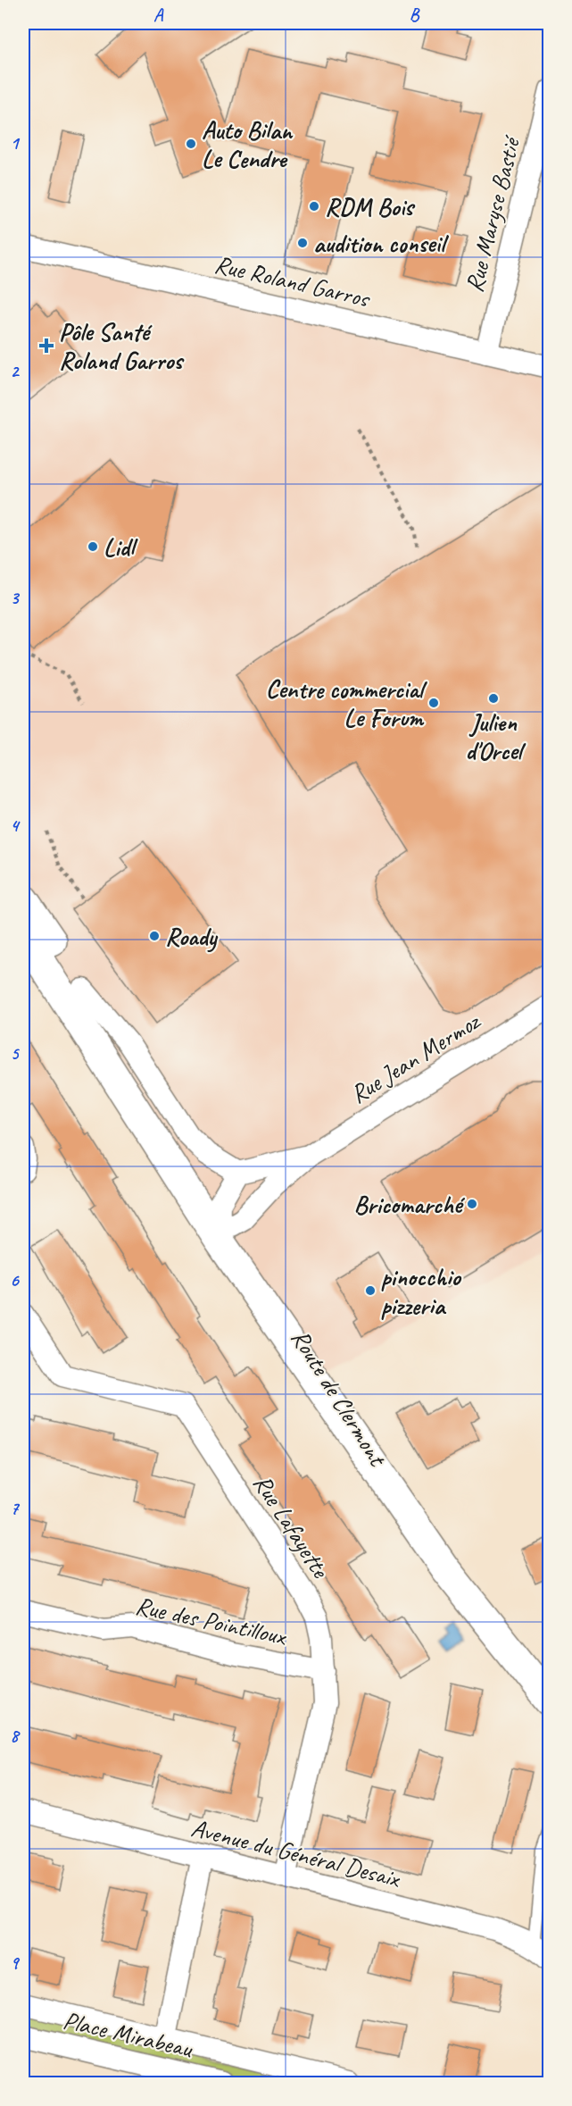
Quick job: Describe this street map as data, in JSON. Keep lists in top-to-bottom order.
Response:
{
  "streets": {
    "main road": ["Route de Clermont"],
    "street": [
      "Rue Maryse Bastié",
      "Rue Roland Garros",
      "Rue Jean Mermoz",
      "Rue Lafayette",
      "Rue des Pointilloux",
      "Avenue du Général Desaix",
      "Place Mirabeau"
    ]
  },
  "crossings": [
    ["Rue Maryse Bastié", "Rue Roland Garros"],
    ["Rue Jean Mermoz", "Route de Clermont"],
    ["Rue Lafayette", "Rue des Pointilloux"],
    ["Rue Lafayette", "Avenue du Général Desaix"],
    ["Avenue du Général Desaix", "Place Mirabeau"]
  ],
  "places": {
    "other": [
      "Auto Bilan Le Cendre",
      "RDM Bois",
      "audition conseil",
      "Lidl",
      "Julien d'Orcel",
      "Centre commercial Le Forum",
      "Roady",
      "Bricomarché",
      "pinocchio pizzeria"
    ],
    "health": ["Pôle Santé Roland Garros"]
  },
  "grid": {
    "columns": ["A", "B"],
    "rows": [
      "1",
      "2",
      "3",
      "4",
      "5",
      "6",
      "7",
      "8",
      "9"
    ]
  }
}
